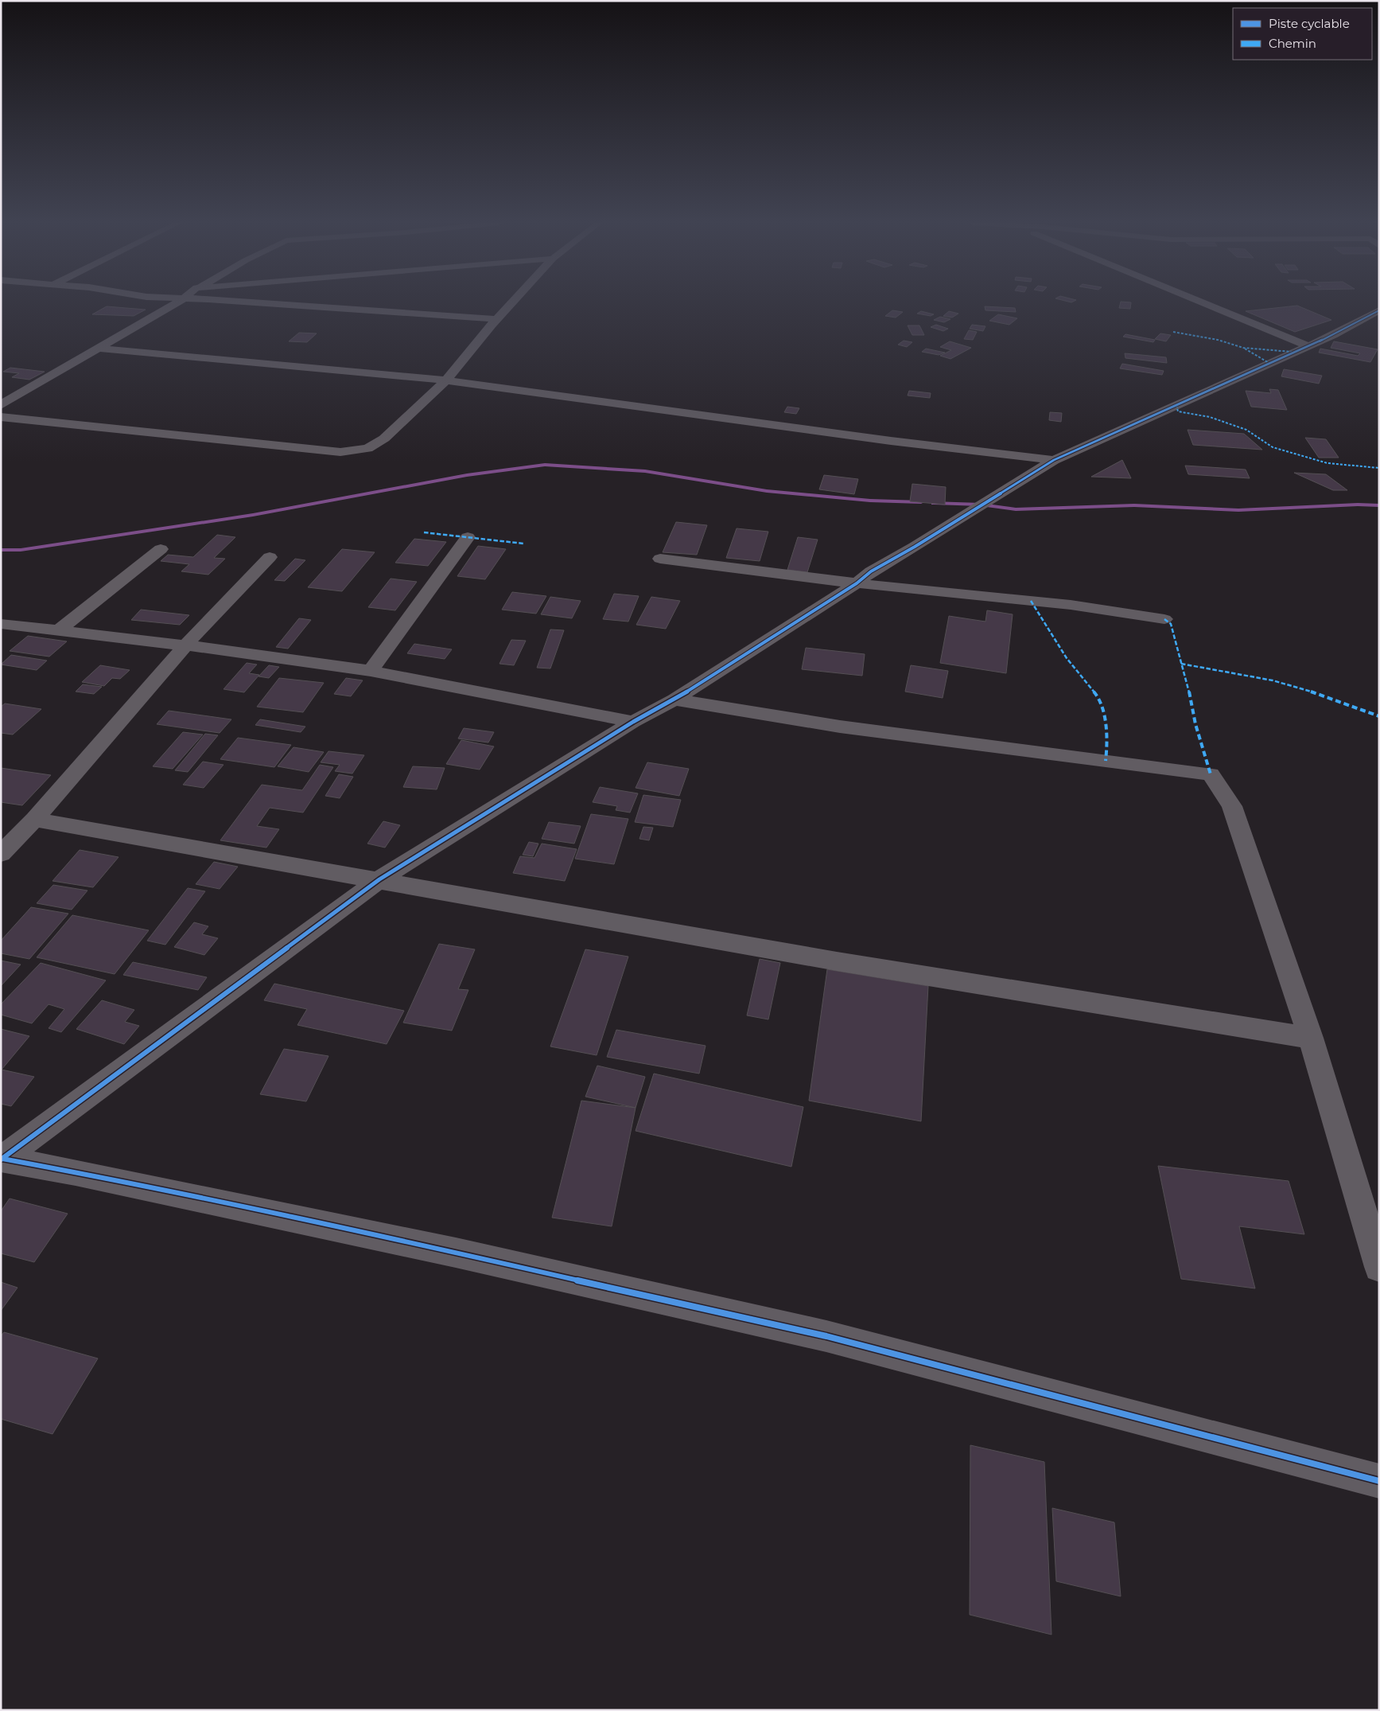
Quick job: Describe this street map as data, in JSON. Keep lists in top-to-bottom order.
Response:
{
  "legend": ["Piste cyclable", "Chemin"]
}
